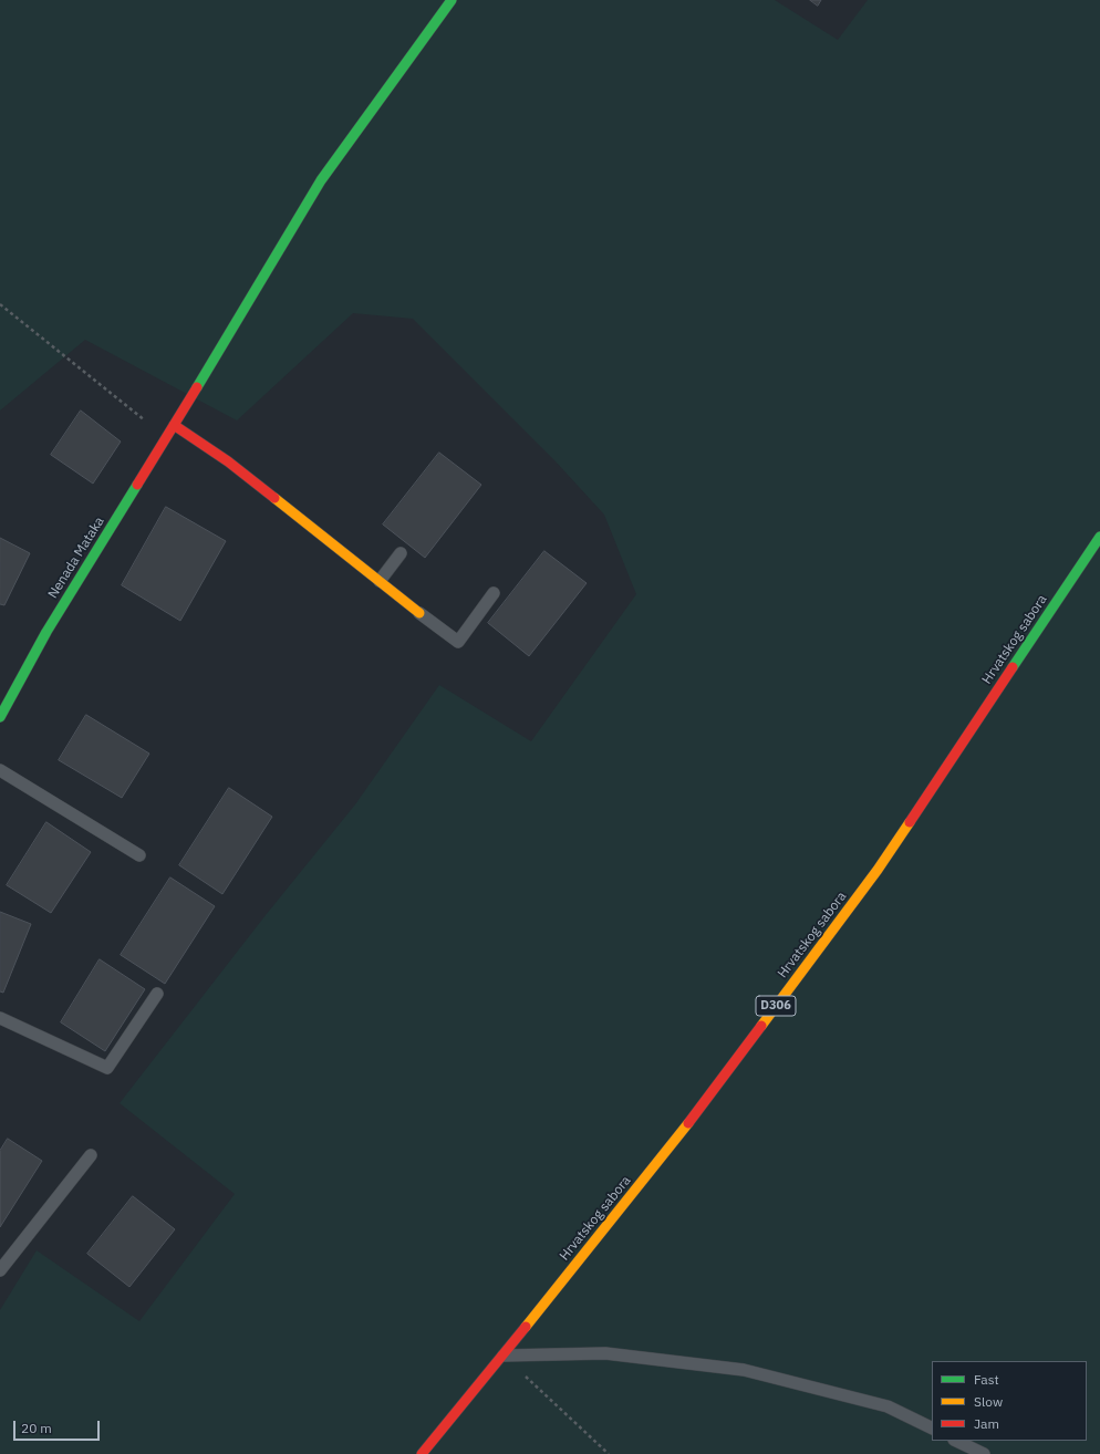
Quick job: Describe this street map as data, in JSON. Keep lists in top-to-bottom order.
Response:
{
  "streets": {
    "street": ["Nenada Mataka", "Hrvatskog sabora", "D306"]
  },
  "legend": ["Fast", "Slow", "Jam"],
  "scale_bar": "20 m"
}
